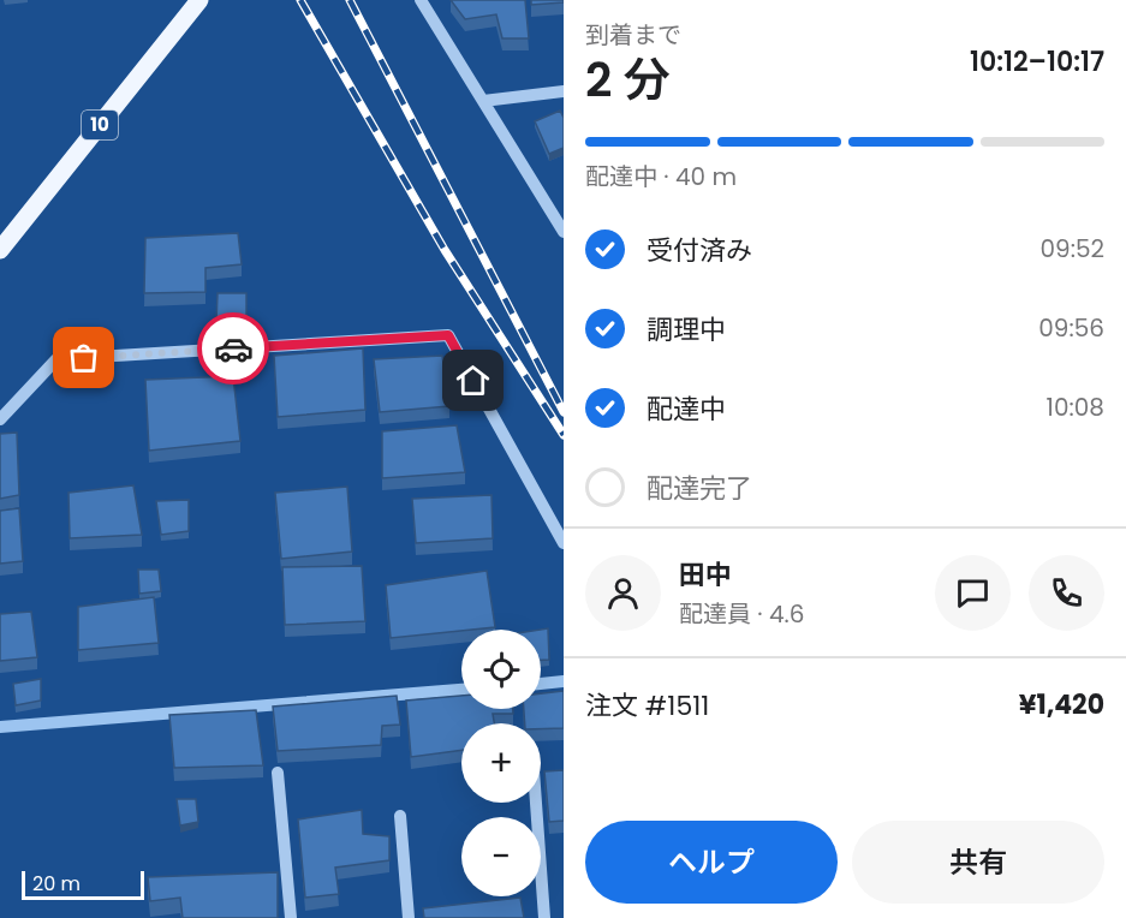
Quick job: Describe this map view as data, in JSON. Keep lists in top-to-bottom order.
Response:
{
  "streets": {
    "main road": ["10"]
  },
  "scale_bar": "20 m",
  "page": {
    "heading": ["2 分", "到着まで", "10:12–10:17"],
    "panel": [
      "田中",
      "配達員 · 4.6",
      "注文 #1511",
      "¥1,420"
    ],
    "bar": "配達中 · 40 m",
    "list": [
      ["受付済み", "09:52"],
      ["調理中", "09:56"],
      ["配達中", "10:08"],
      "配達完了"
    ],
    "map_buttons": ["+", "−"],
    "buttons": ["ヘルプ", "共有"],
    "scale": "20 m"
  }
}
